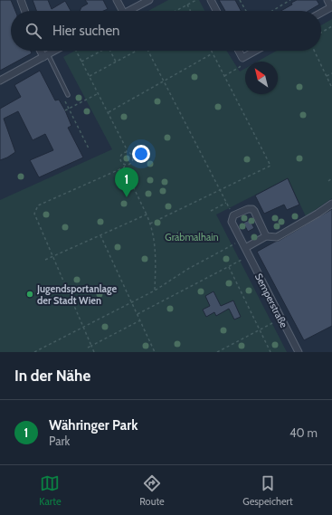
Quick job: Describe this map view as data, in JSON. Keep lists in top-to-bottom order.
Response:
{
  "streets": {
    "street": ["Semperstraße"]
  },
  "parks": ["Grabmalhain"],
  "places": ["Jugendsportanlage der Stadt Wien"],
  "north": "top left",
  "page": {
    "search": "Hier suchen",
    "pins": "1",
    "heading": "In der Nähe",
    "list": [
      {
        "mark": "1",
        "name": "Währinger Park",
        "note": "Park",
        "value": "40 m"
      }
    ],
    "nav": ["Karte", "Route", "Gespeichert"]
  }
}
